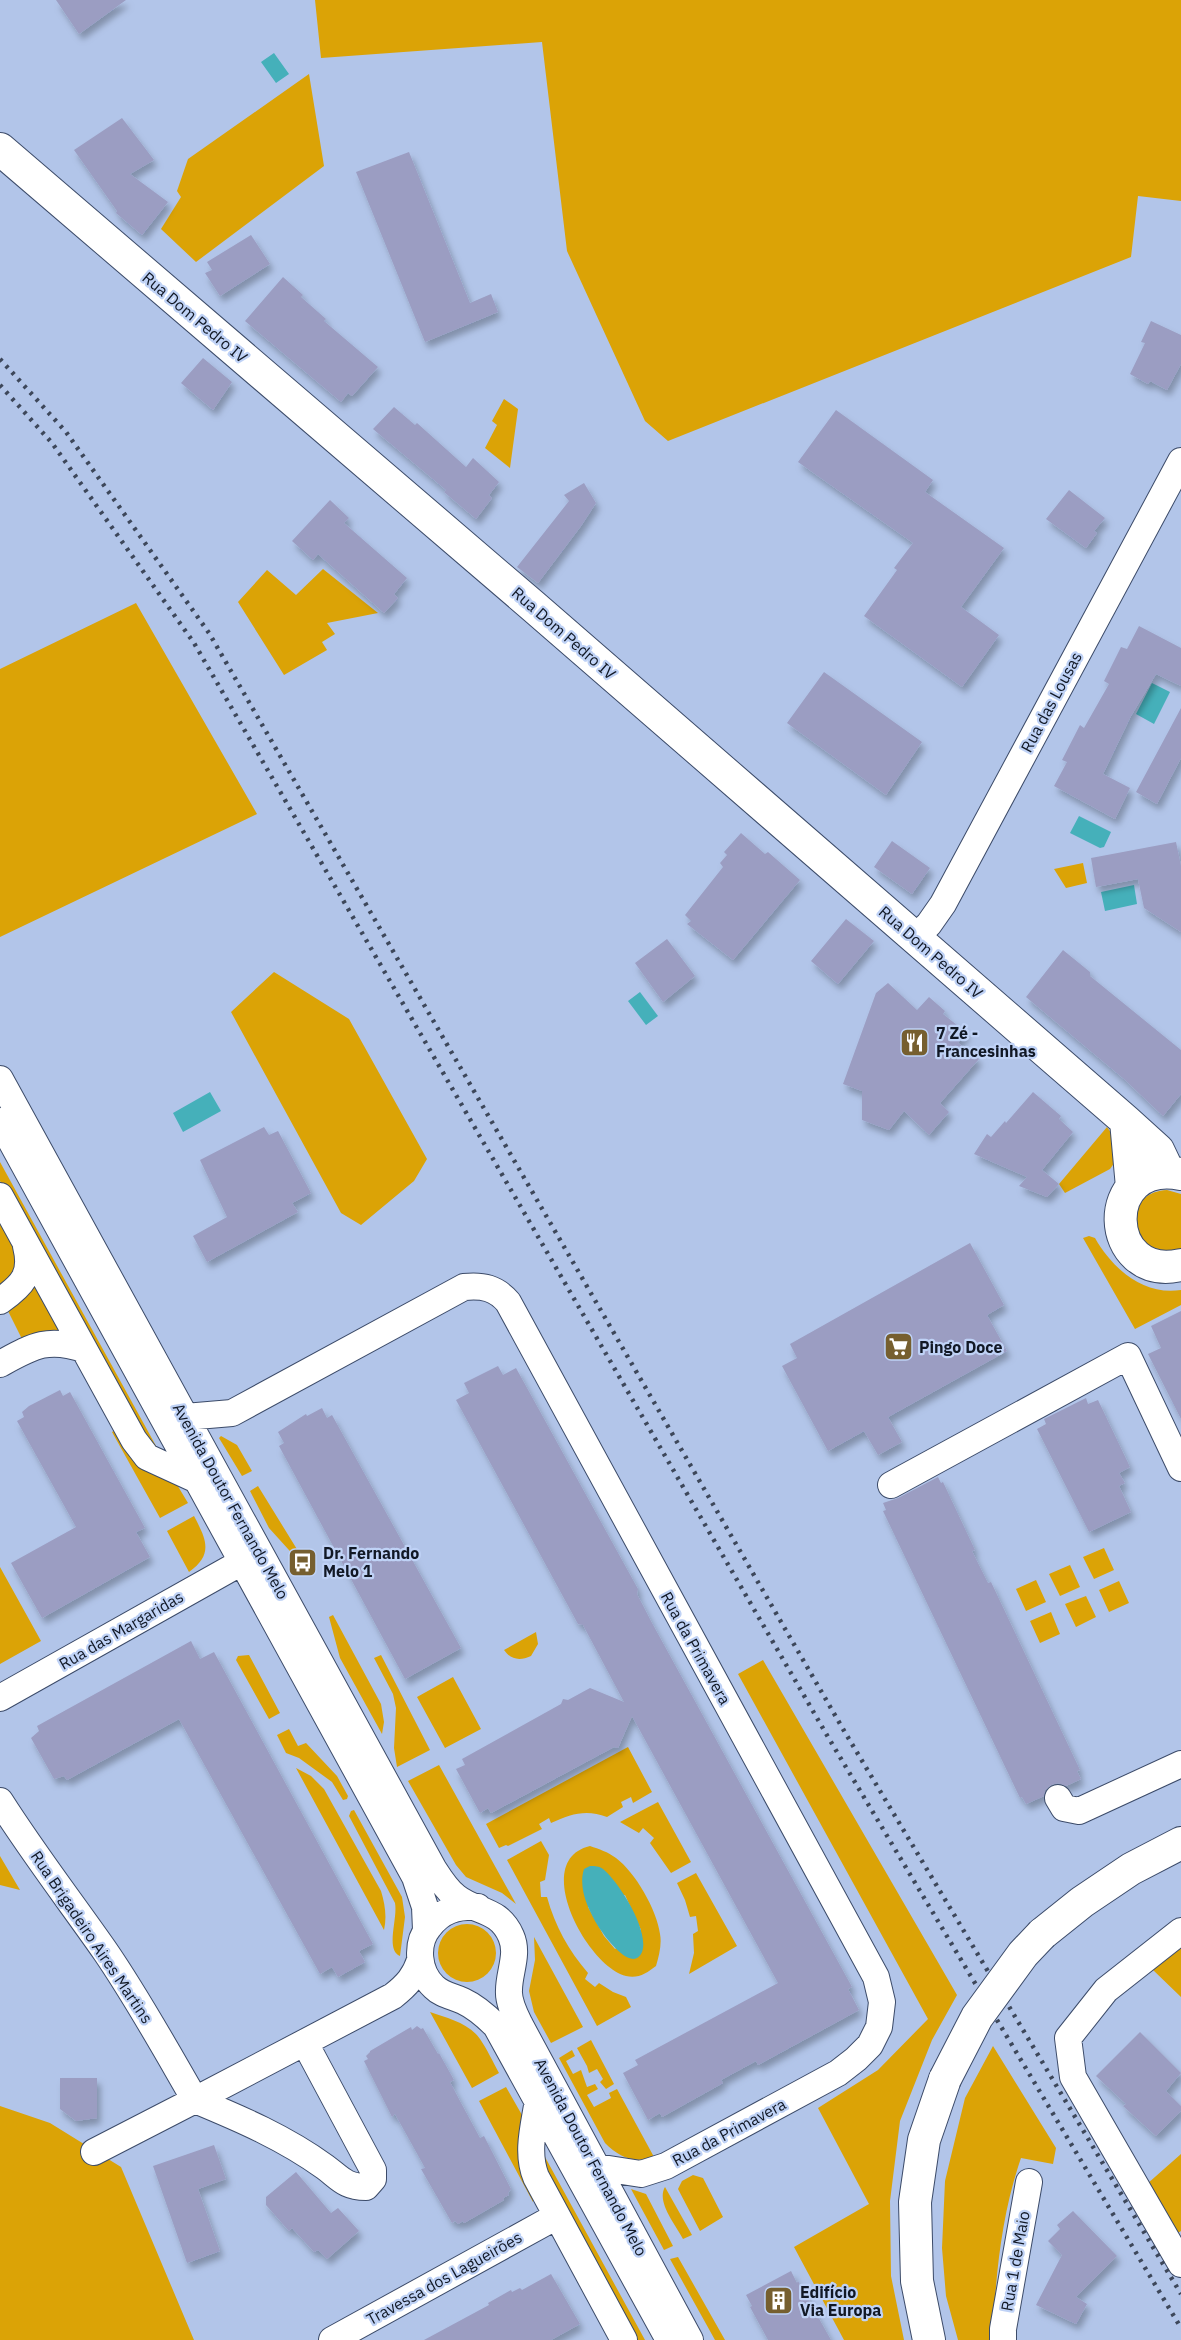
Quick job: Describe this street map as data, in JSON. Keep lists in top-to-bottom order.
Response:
{
  "streets": {
    "street": [
      "Rua Dom Pedro IV",
      "Rua das Lousas",
      "Avenida Doutor Fernando Melo",
      "Rua das Margaridas",
      "Rua da Primavera",
      "Rua Brigadeiro Aires Martins",
      "Rua 1 de Maio",
      "Travessa dos Lagueirões"
    ]
  },
  "crossings": [
    ["Rua Dom Pedro IV", "Rua das Lousas"],
    ["Avenida Doutor Fernando Melo", "Rua das Margaridas"],
    ["Avenida Doutor Fernando Melo", "Rua da Primavera"],
    ["Avenida Doutor Fernando Melo", "Travessa dos Lagueirões"]
  ],
  "places": {
    "restaurant": ["7 Zé - Francesinhas"],
    "supermarket": ["Pingo Doce"],
    "bus stop": ["Dr. Fernando Melo 1"],
    "building": ["Edifício Via Europa"]
  }
}
